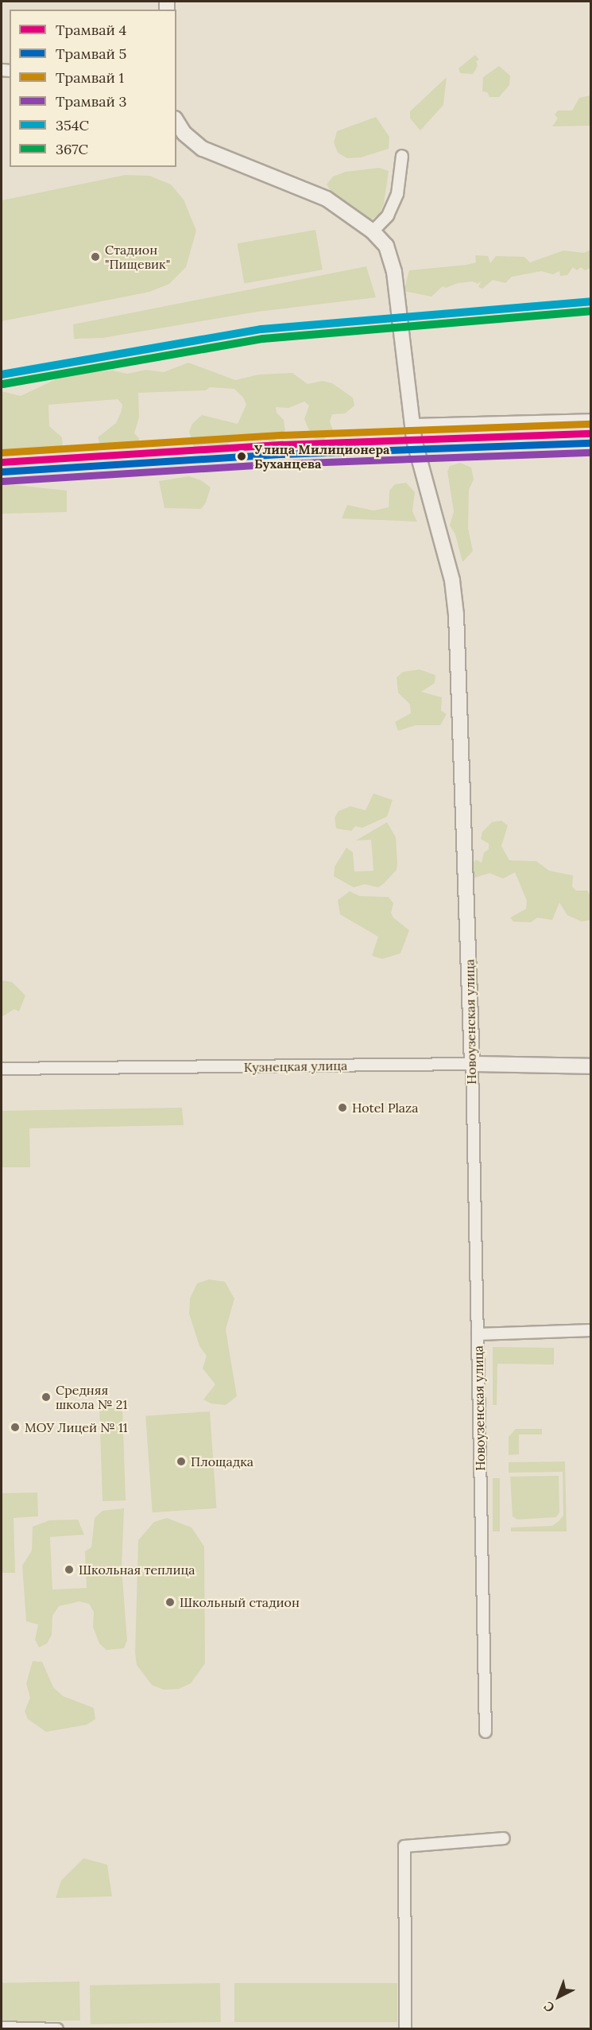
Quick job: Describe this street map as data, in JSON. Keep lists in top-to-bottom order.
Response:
{
  "streets": {
    "street": ["Новоузенская улица", "Кузнецкая улица"]
  },
  "crossings": [
    ["Новоузенская улица", "Кузнецкая улица"]
  ],
  "places": [
    "Стадион \"Пищевик\"",
    "Улица Милиционера Буханцева",
    "Hotel Plaza",
    "Средняя школа № 21",
    "МОУ Лицей № 11",
    "Площадка",
    "Школьная теплица",
    "Школьный стадион"
  ],
  "lines": [
    "transit line 354С",
    "transit line 367С",
    "tram line 1",
    "tram line 4",
    "tram line 5",
    "tram line 3"
  ],
  "legend": [
    "Трамвай 4",
    "Трамвай 5",
    "Трамвай 1",
    "Трамвай 3",
    "354С",
    "367С"
  ],
  "north": "bottom left"
}
